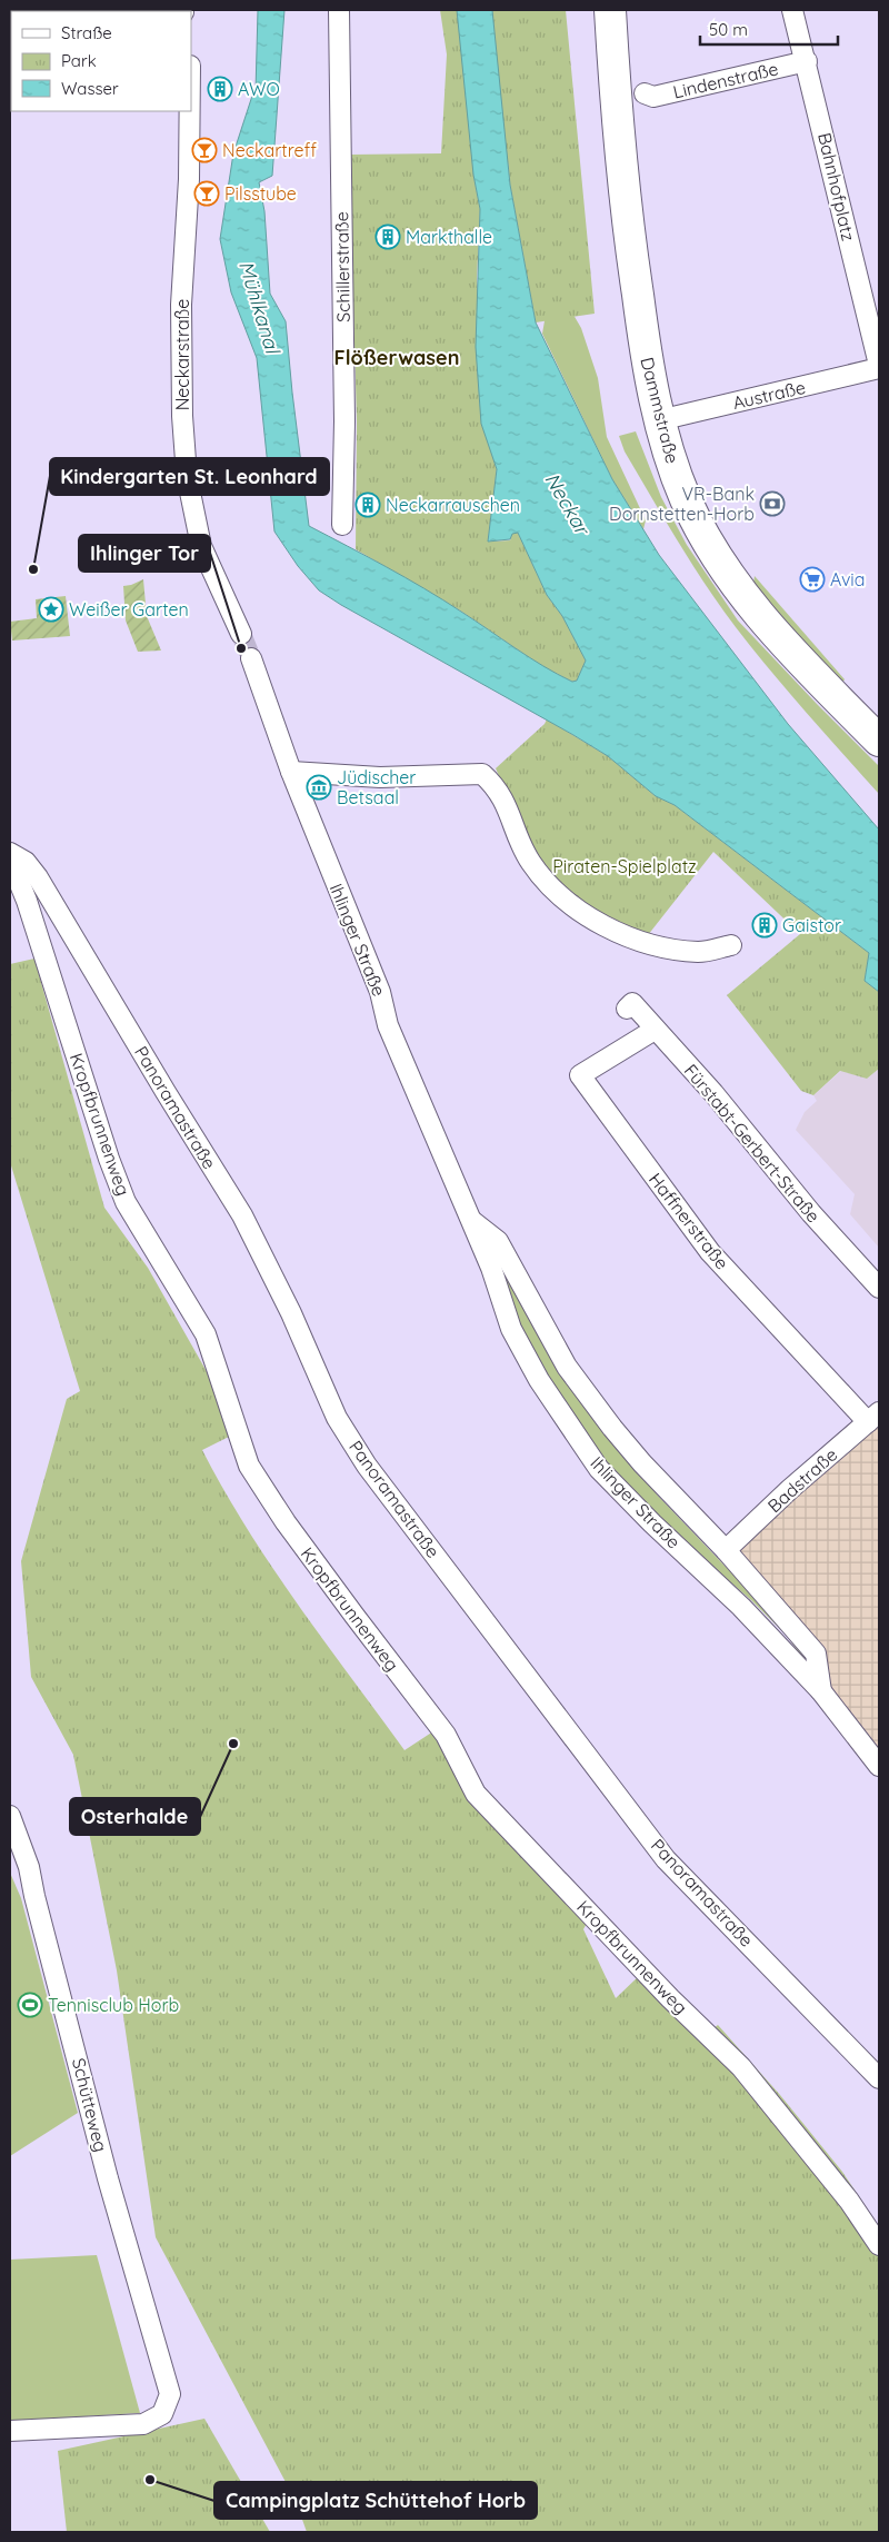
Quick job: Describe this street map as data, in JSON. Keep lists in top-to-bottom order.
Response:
{
  "streets": {
    "main road": ["Dammstraße"],
    "street": [
      "Lindenstraße",
      "Bahnhofplatz",
      "Schillerstraße",
      "Neckarstraße",
      "Austraße",
      "Ihlinger Straße",
      "Panoramastraße",
      "Kropfbrunnenweg",
      "Fürstabt-Gerbert-Straße",
      "Haffnerstraße",
      "Badstraße",
      "Schütteweg"
    ]
  },
  "crossings": [
    ["Lindenstraße", "Bahnhofplatz"],
    ["Bahnhofplatz", "Austraße"],
    ["Austraße", "Dammstraße"],
    ["Ihlinger Straße", "Badstraße"],
    ["Fürstabt-Gerbert-Straße", "Haffnerstraße"],
    ["Haffnerstraße", "Badstraße"]
  ],
  "districts": ["Flößerwasen"],
  "water": ["Mühlkanal", "Neckar"],
  "parks": ["Piraten-Spielplatz"],
  "places": {
    "building": [
      "AWO",
      "Markthalle",
      "Neckarrauschen",
      "Gaistor"
    ],
    "bar": ["Neckartreff", "Pilsstube"],
    "bank": ["VR-Bank Dornstetten-Horb"],
    "other": [
      "Kindergarten St. Leonhard",
      "Ihlinger Tor",
      "Osterhalde",
      "Campingplatz Schüttehof Horb"
    ],
    "supermarket": ["Avia"],
    "place": ["Weißer Garten"],
    "museum": ["Jüdischer Betsaal"],
    "sports": ["Tennisclub Horb"]
  },
  "legend": ["Straße", "Park", "Wasser"],
  "scale_bar": "50 m"
}
